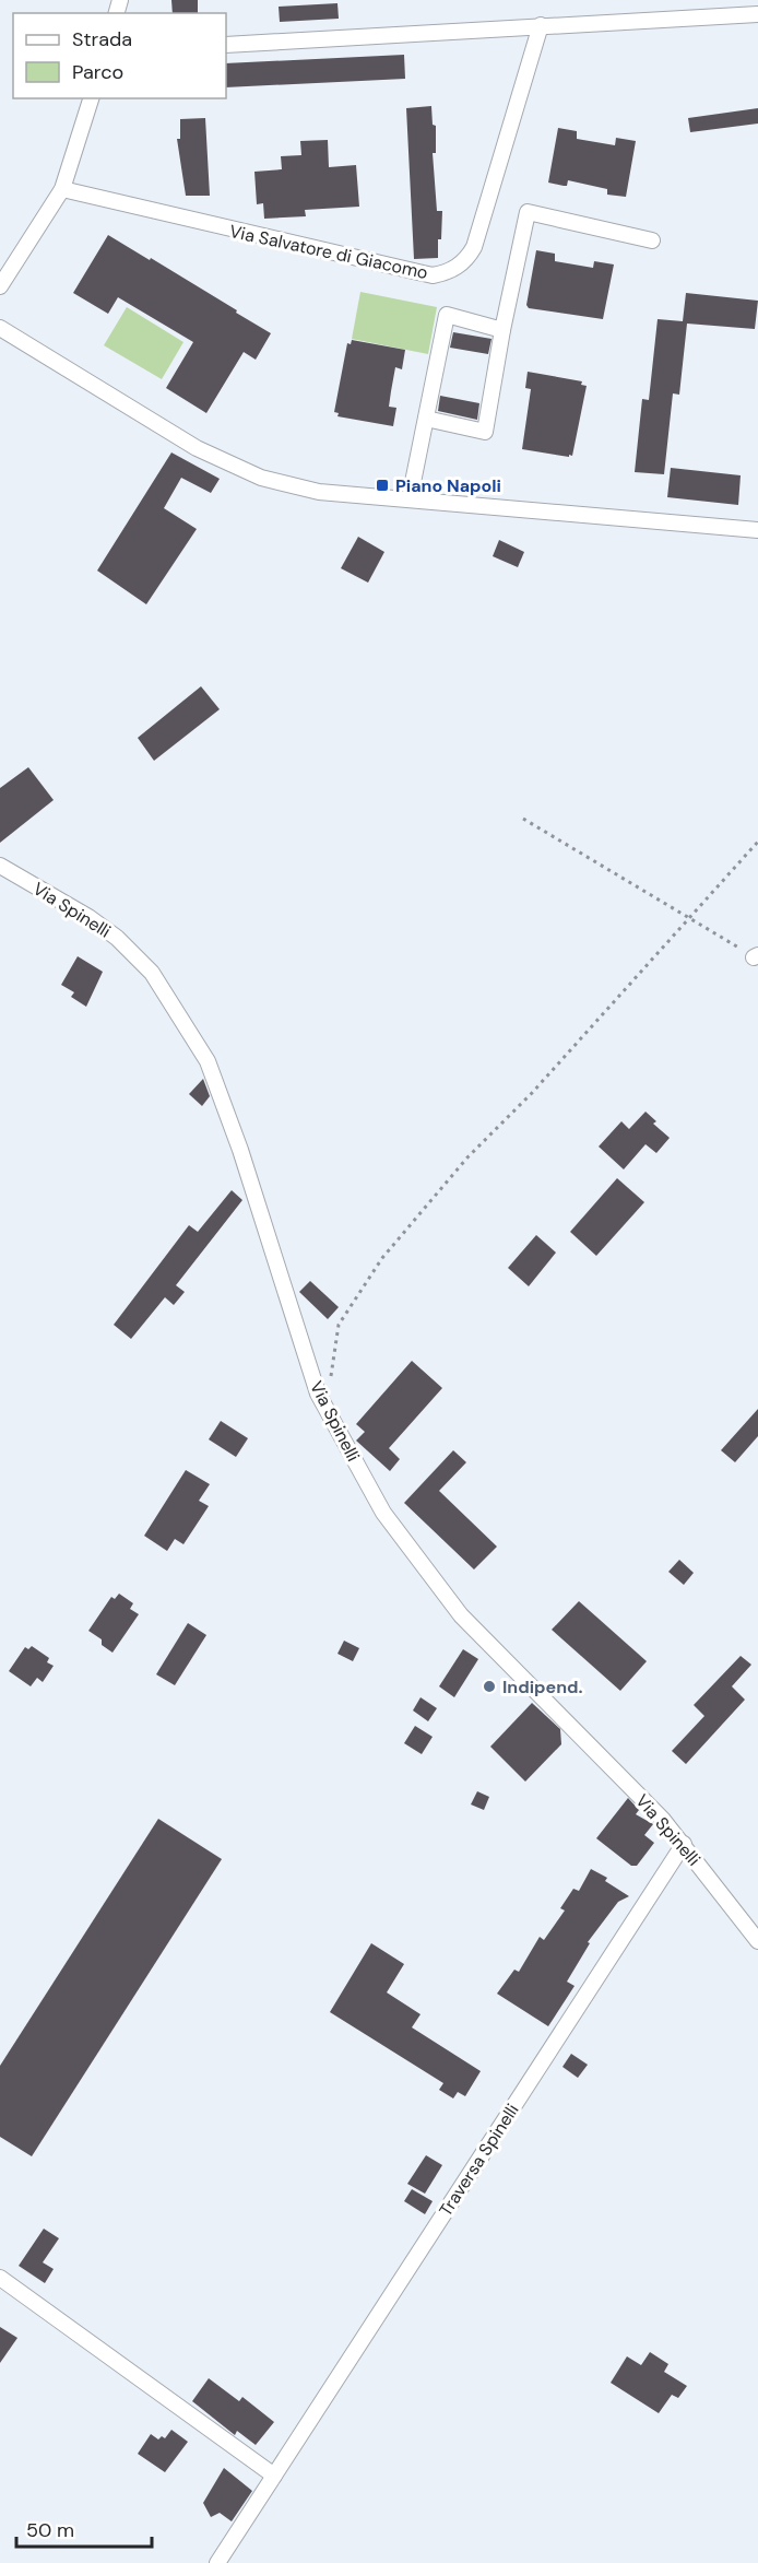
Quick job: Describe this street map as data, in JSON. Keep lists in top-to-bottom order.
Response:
{
  "streets": {
    "street": ["Via Salvatore di Giacomo", "Via Spinelli", "Traversa Spinelli"]
  },
  "crossings": [
    ["Via Spinelli", "Traversa Spinelli"]
  ],
  "places": {
    "transit": ["Piano Napoli"],
    "other": ["Indipend."]
  },
  "legend": ["Strada", "Parco"],
  "scale_bar": "50 m"
}
